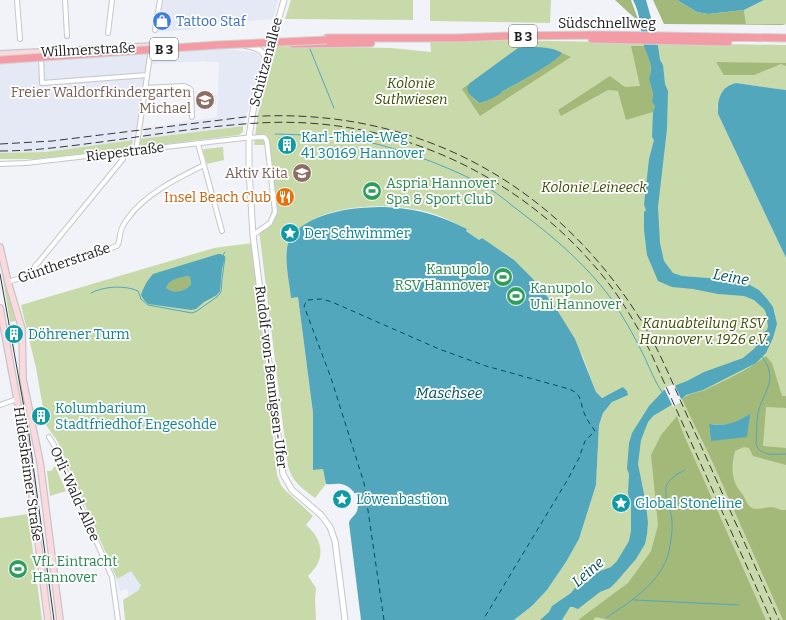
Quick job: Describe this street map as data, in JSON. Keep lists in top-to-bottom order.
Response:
{
  "streets": {
    "highway": ["Südschnellweg", "B 3"],
    "main road": ["Willmerstraße", "Hildesheimer Straße"],
    "street": [
      "Schützenallee",
      "Riepestraße",
      "Güntherstraße",
      "Rudolf-von-Bennigsen-Ufer",
      "Orli-Wald-Allee"
    ]
  },
  "crossings": [
    ["Südschnellweg", "B 3"],
    ["B 3", "Willmerstraße"],
    ["Willmerstraße", "Schützenallee"],
    ["Schützenallee", "Rudolf-von-Bennigsen-Ufer"],
    ["Riepestraße", "Rudolf-von-Bennigsen-Ufer"],
    ["Güntherstraße", "Hildesheimer Straße"]
  ],
  "water": ["Leine", "Maschsee"],
  "parks": ["Kolonie Suthwiesen", "Kolonie Leineeck", "Kanuabteilung RSV Hannover v. 1926 e.V."],
  "places": {
    "shop": ["Tattoo Staf"],
    "school or university": ["Freier Waldorfkindergarten Michael", "Aktiv Kita"],
    "building": ["Karl-Thiele-Weg 41 30169 Hannover", "Döhrener Turm", "Kolumbarium Stadtfriedhof Engesohde"],
    "sports": [
      "Aspria Hannover Spa & Sport Club",
      "Kanupolo RSV Hannover",
      "Kanupolo Uni Hannover",
      "VfL Eintracht Hannover"
    ],
    "restaurant": ["Insel Beach Club"],
    "place": ["Der Schwimmer", "Löwenbastion", "Global Stoneline"]
  }
}
